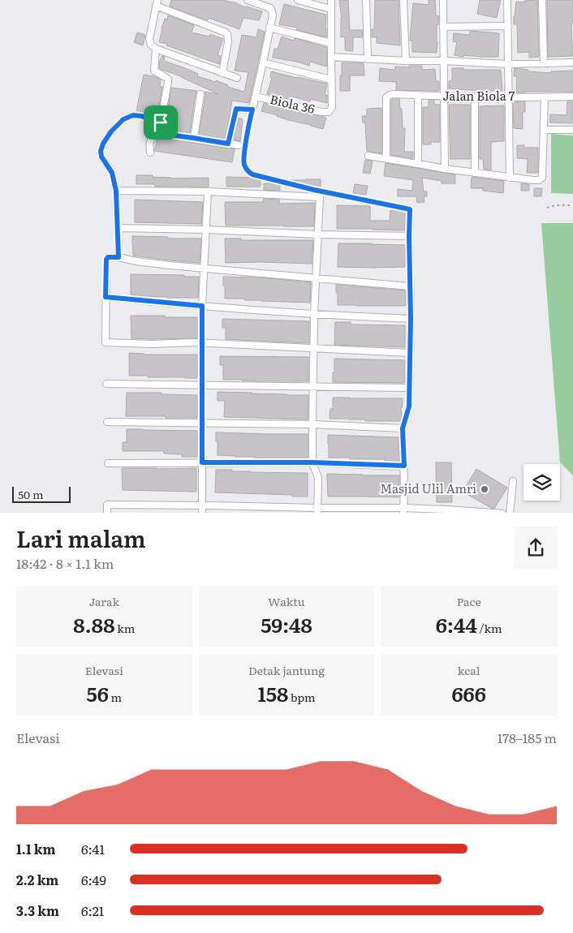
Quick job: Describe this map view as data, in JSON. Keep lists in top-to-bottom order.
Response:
{
  "streets": {
    "street": ["Jalan Biola 7", "Biola 36"]
  },
  "places": ["Masjid Ulil Amri"],
  "scale_bar": "50 m",
  "page": {
    "scale": "50 m",
    "heading": ["Lari malam", "18:42 · 8 × 1.1 km"],
    "stats": [
      ["Jarak", "8.88 km"],
      ["Waktu", "59:48"],
      ["Pace", "6:44 /km"],
      ["Elevasi", "56 m"],
      ["Detak jantung", "158 bpm"],
      ["kcal", "666"]
    ],
    "chart": ["Elevasi", "178–185 m"],
    "list": [
      {
        "name": "1.1 km",
        "note": "6:41"
      },
      {
        "name": "2.2 km",
        "note": "6:49"
      },
      {
        "name": "3.3 km",
        "note": "6:21"
      }
    ]
  }
}
